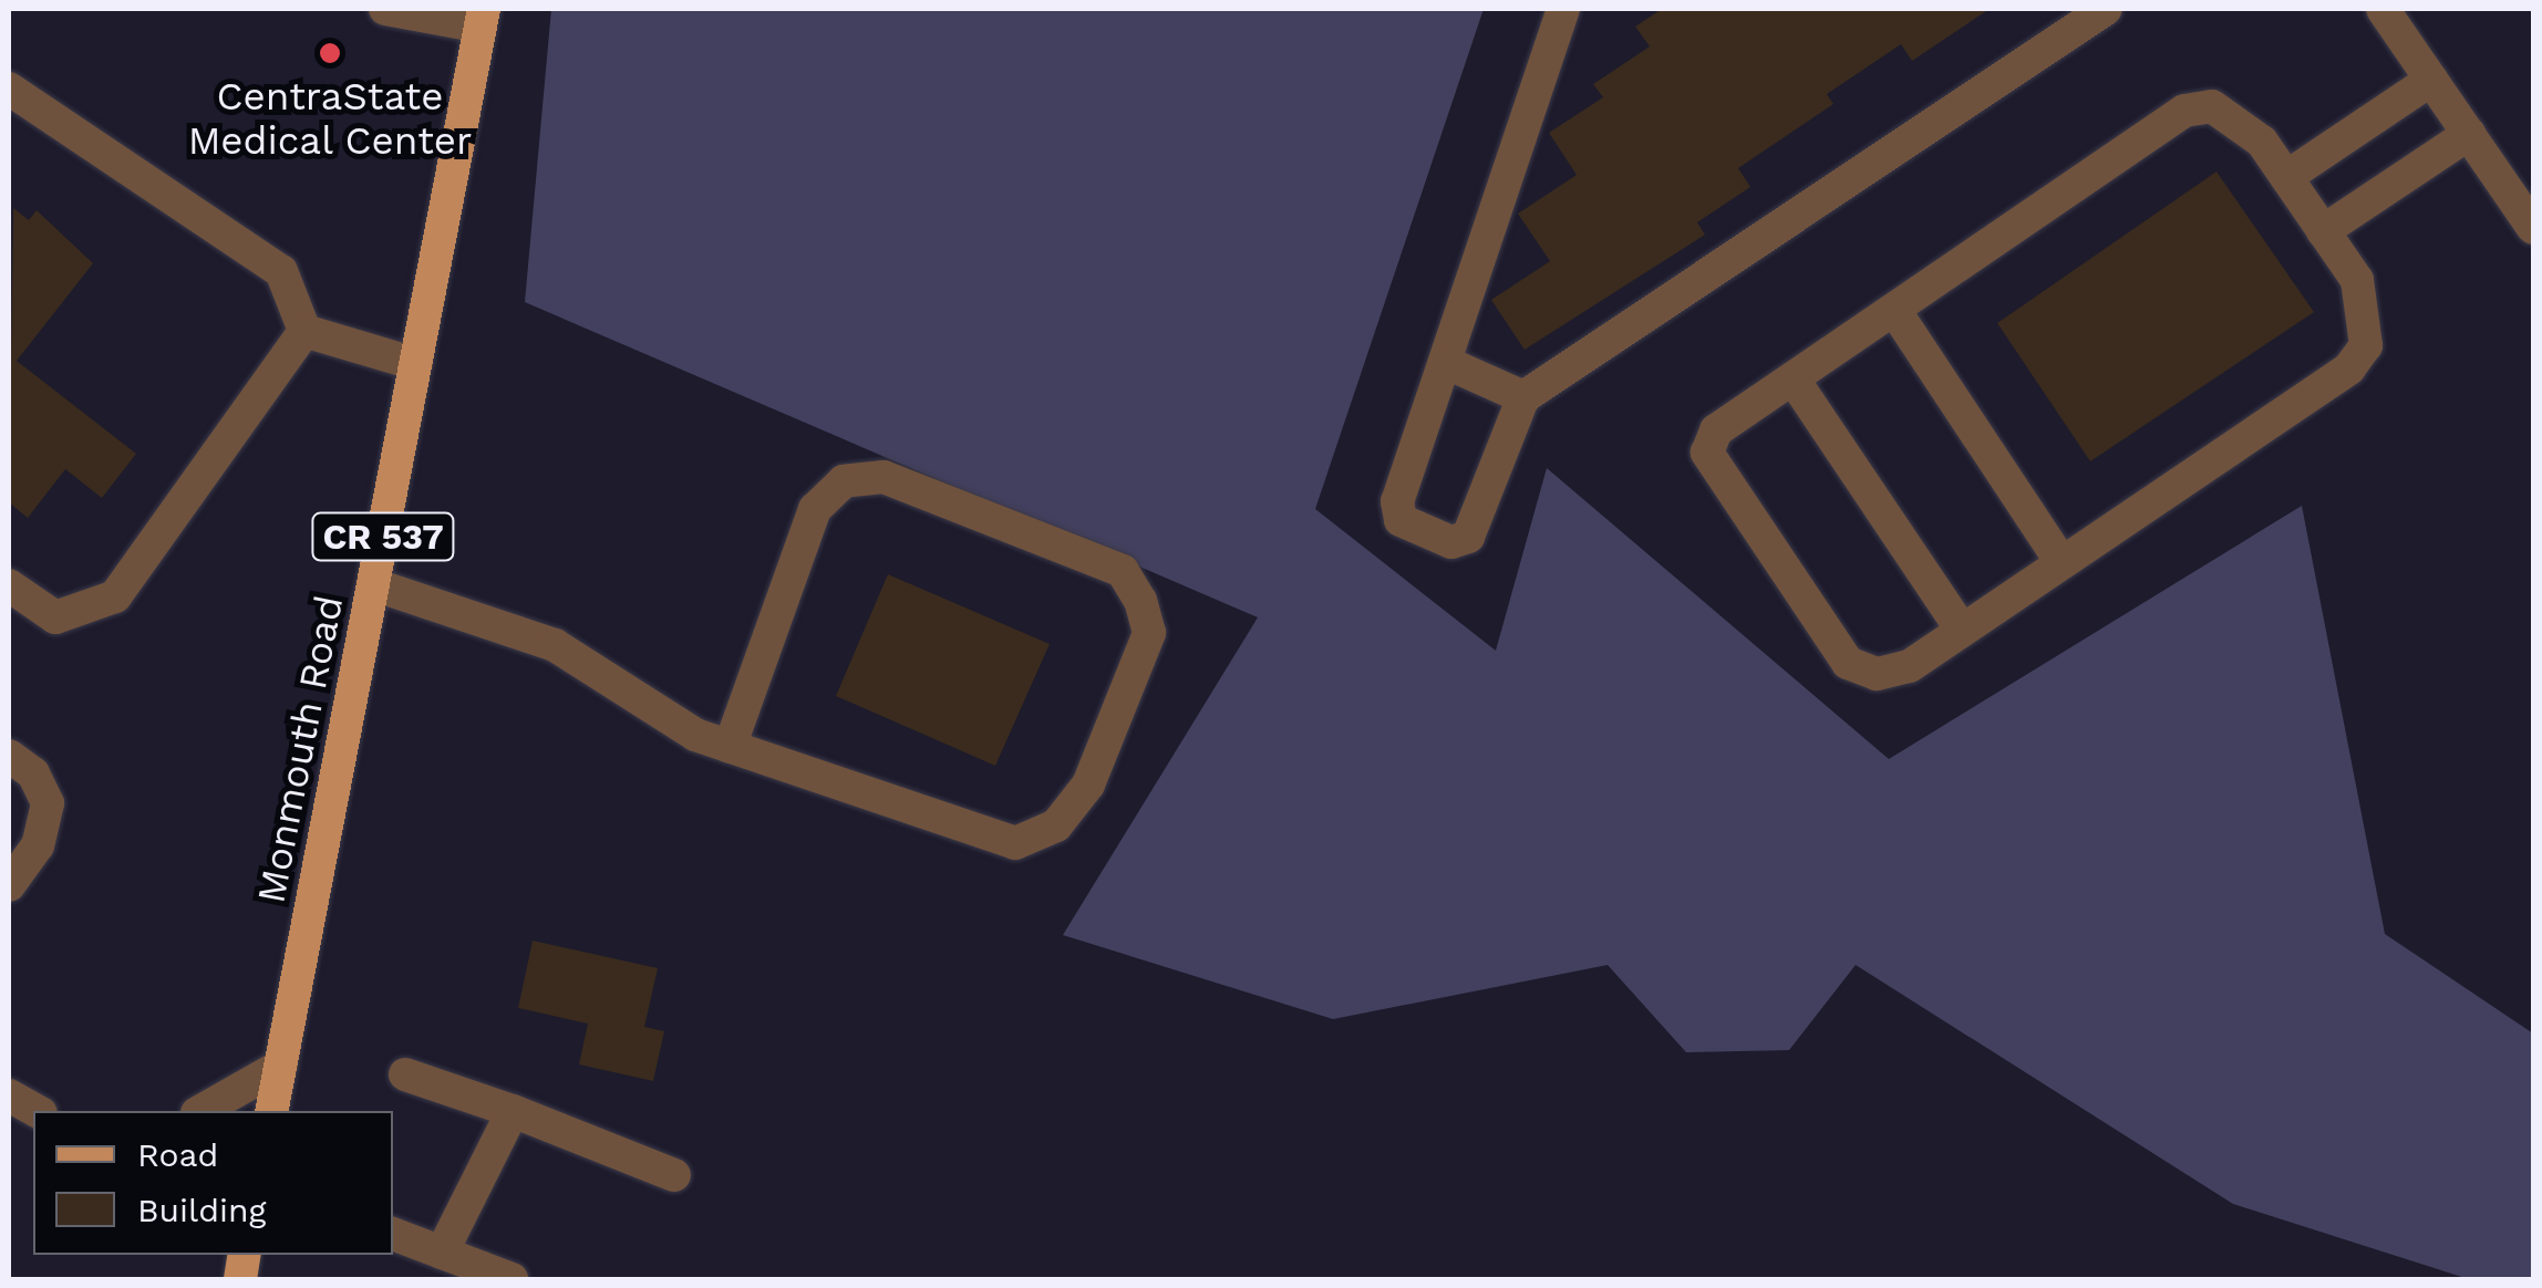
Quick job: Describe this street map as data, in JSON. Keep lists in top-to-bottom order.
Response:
{
  "streets": {
    "main road": ["CR 537", "Monmouth Road"]
  },
  "places": ["CentraState Medical Center"],
  "legend": ["Road", "Building"]
}
